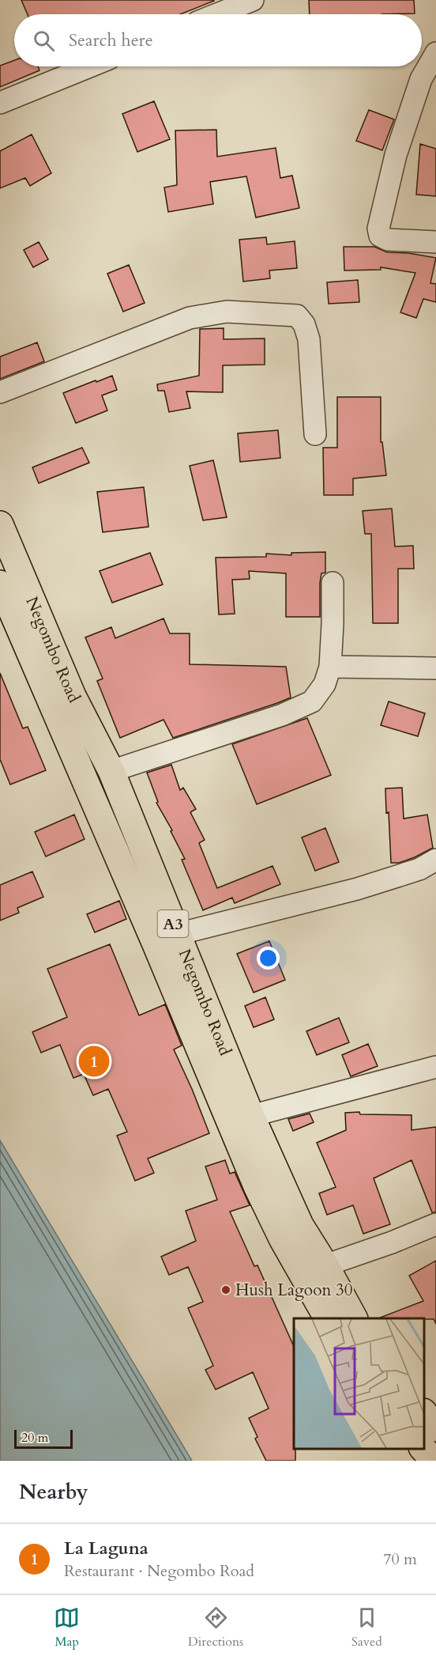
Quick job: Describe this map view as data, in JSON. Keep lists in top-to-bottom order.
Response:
{
  "streets": {
    "highway": ["Negombo Road", "A3"]
  },
  "places": ["Hush Lagoon 30"],
  "scale_bar": "20 m",
  "page": {
    "search": "Search here",
    "pins": "1",
    "scale": "20 m",
    "heading": "Nearby",
    "list": [
      {
        "mark": "1",
        "name": "La Laguna",
        "note": "Restaurant · Negombo Road",
        "value": "70 m"
      }
    ],
    "nav": ["Map", "Directions", "Saved"]
  }
}
